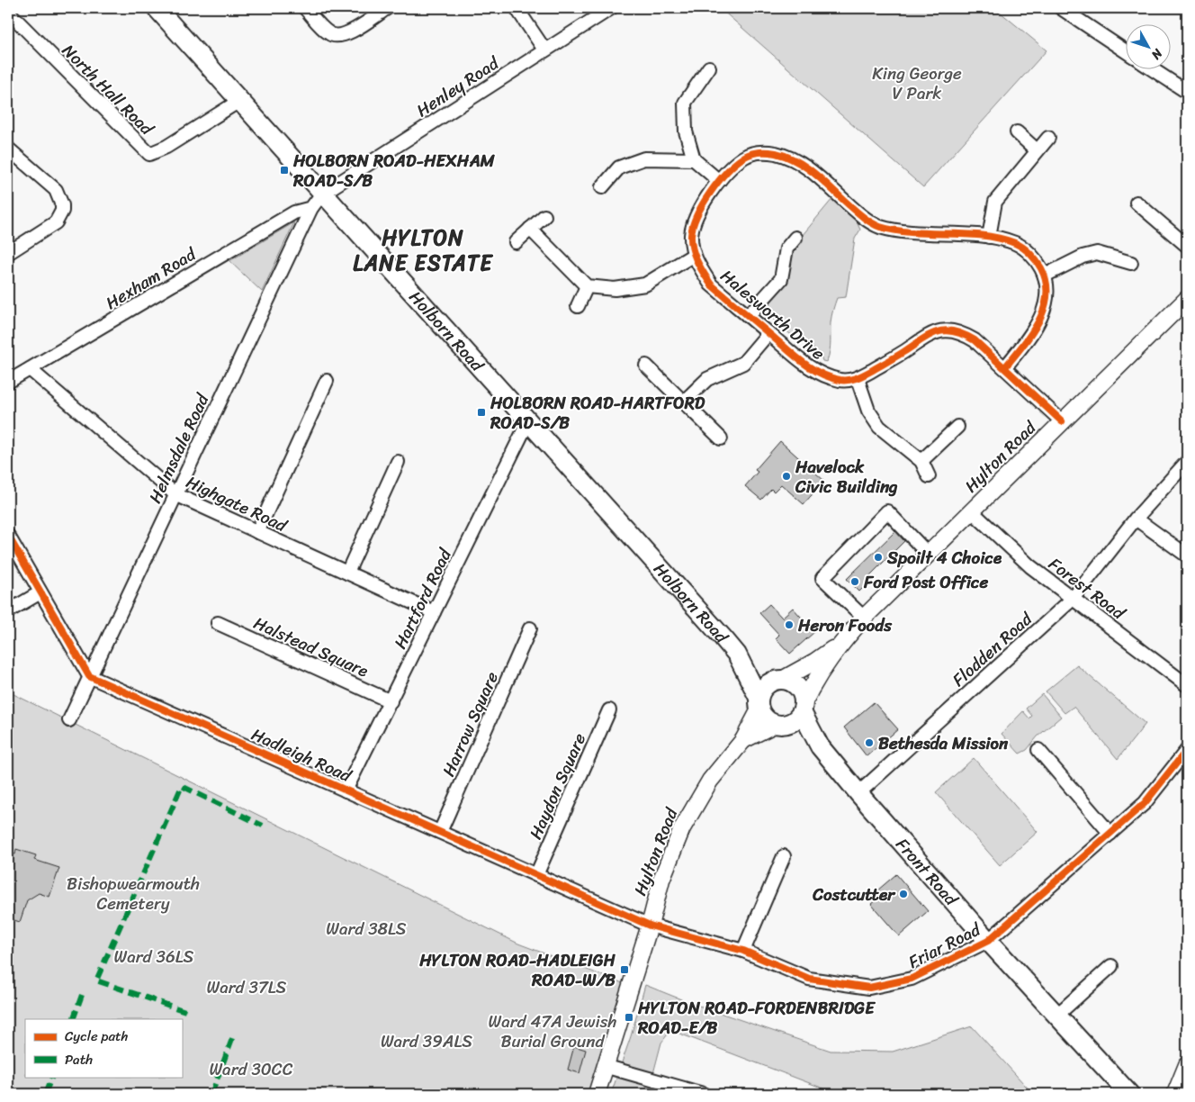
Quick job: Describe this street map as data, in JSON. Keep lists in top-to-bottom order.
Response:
{
  "streets": {
    "main road": ["Holborn Road", "Front Road"],
    "street": [
      "Henley Road",
      "North Hall Road",
      "Hexham Road",
      "Halesworth Drive",
      "Helmsdale Road",
      "Hylton Road",
      "Highgate Road",
      "Forest Road",
      "Hartford Road",
      "Halstead Square",
      "Flodden Road",
      "Harrow Square",
      "Hadleigh Road",
      "Haydon Square",
      "Friar Road"
    ]
  },
  "crossings": [
    ["Henley Road", "Hexham Road"],
    ["Henley Road", "Holborn Road"],
    ["Henley Road", "Helmsdale Road"],
    ["North Hall Road", "Holborn Road"],
    ["Hexham Road", "Holborn Road"],
    ["Hexham Road", "Helmsdale Road"],
    ["Hexham Road", "Highgate Road"],
    ["Holborn Road", "Helmsdale Road"],
    ["Holborn Road", "Hylton Road"],
    ["Holborn Road", "Hartford Road"],
    ["Holborn Road", "Front Road"],
    ["Helmsdale Road", "Highgate Road"],
    ["Helmsdale Road", "Hadleigh Road"],
    ["Hylton Road", "Forest Road"],
    ["Hylton Road", "Hadleigh Road"],
    ["Hylton Road", "Front Road"],
    ["Hylton Road", "Friar Road"],
    ["Highgate Road", "Hartford Road"],
    ["Forest Road", "Flodden Road"],
    ["Hartford Road", "Halstead Square"],
    ["Hartford Road", "Hadleigh Road"],
    ["Flodden Road", "Front Road"],
    ["Harrow Square", "Hadleigh Road"],
    ["Hadleigh Road", "Haydon Square"],
    ["Hadleigh Road", "Friar Road"],
    ["Front Road", "Friar Road"]
  ],
  "districts": ["HYLTON LANE ESTATE"],
  "parks": [
    "King George V Park",
    "Bishopwearmouth Cemetery",
    "Ward 38LS",
    "Ward 36LS",
    "Ward 37LS",
    "Ward 47A Jewish Burial Ground",
    "Ward 39ALS",
    "Ward 30CC"
  ],
  "places": {
    "transit": [
      "HOLBORN ROAD-HEXHAM ROAD-S/B",
      "HOLBORN ROAD-HARTFORD ROAD-S/B",
      "HYLTON ROAD-HADLEIGH ROAD-W/B",
      "HYLTON ROAD-FORDENBRIDGE ROAD-E/B"
    ],
    "other": [
      "Havelock Civic Building",
      "Spoilt 4 Choice",
      "Ford Post Office",
      "Heron Foods",
      "Bethesda Mission",
      "Costcutter"
    ]
  },
  "legend": ["Cycle path", "Path"],
  "north": "bottom right"
}
